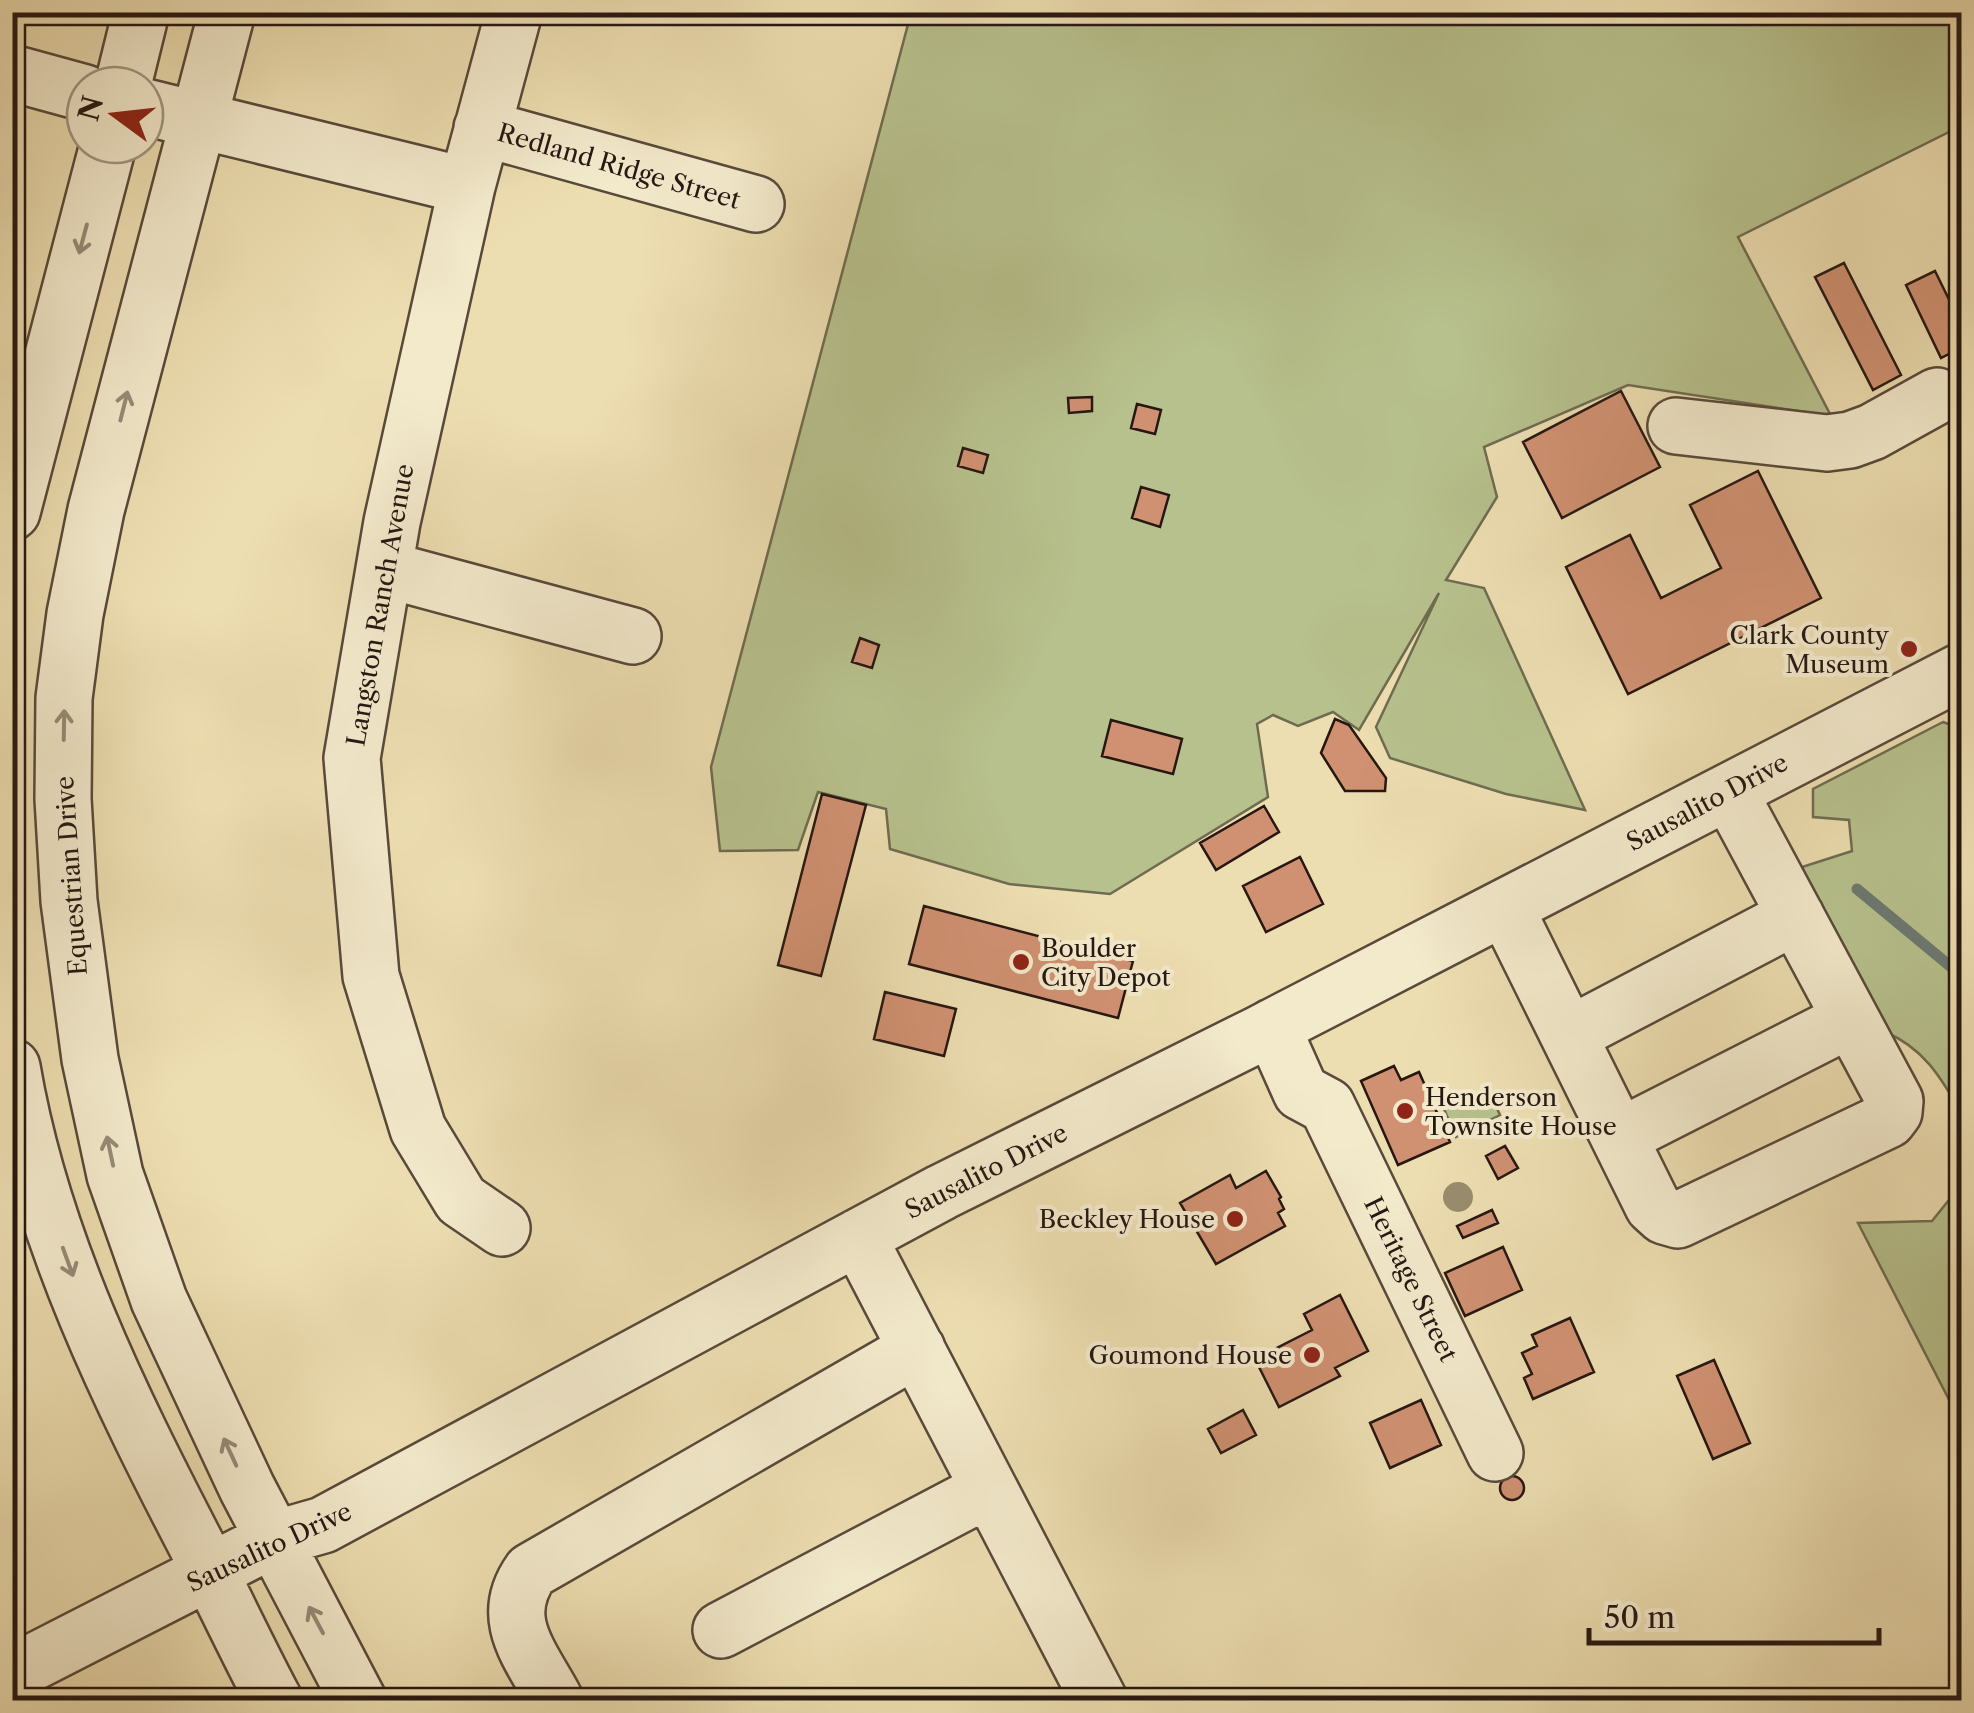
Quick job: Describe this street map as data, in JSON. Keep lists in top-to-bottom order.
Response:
{
  "streets": {
    "street": [
      "Redland Ridge Street",
      "Langston Ranch Avenue",
      "Sausalito Drive",
      "Equestrian Drive",
      "Heritage Street"
    ]
  },
  "crossings": [
    ["Redland Ridge Street", "Langston Ranch Avenue"],
    ["Sausalito Drive", "Equestrian Drive"],
    ["Sausalito Drive", "Heritage Street"]
  ],
  "places": [
    "Clark County Museum",
    "Boulder City Depot",
    "Henderson Townsite House",
    "Beckley House",
    "Goumond House"
  ],
  "scale_bar": "50 m",
  "north": "left"
}
